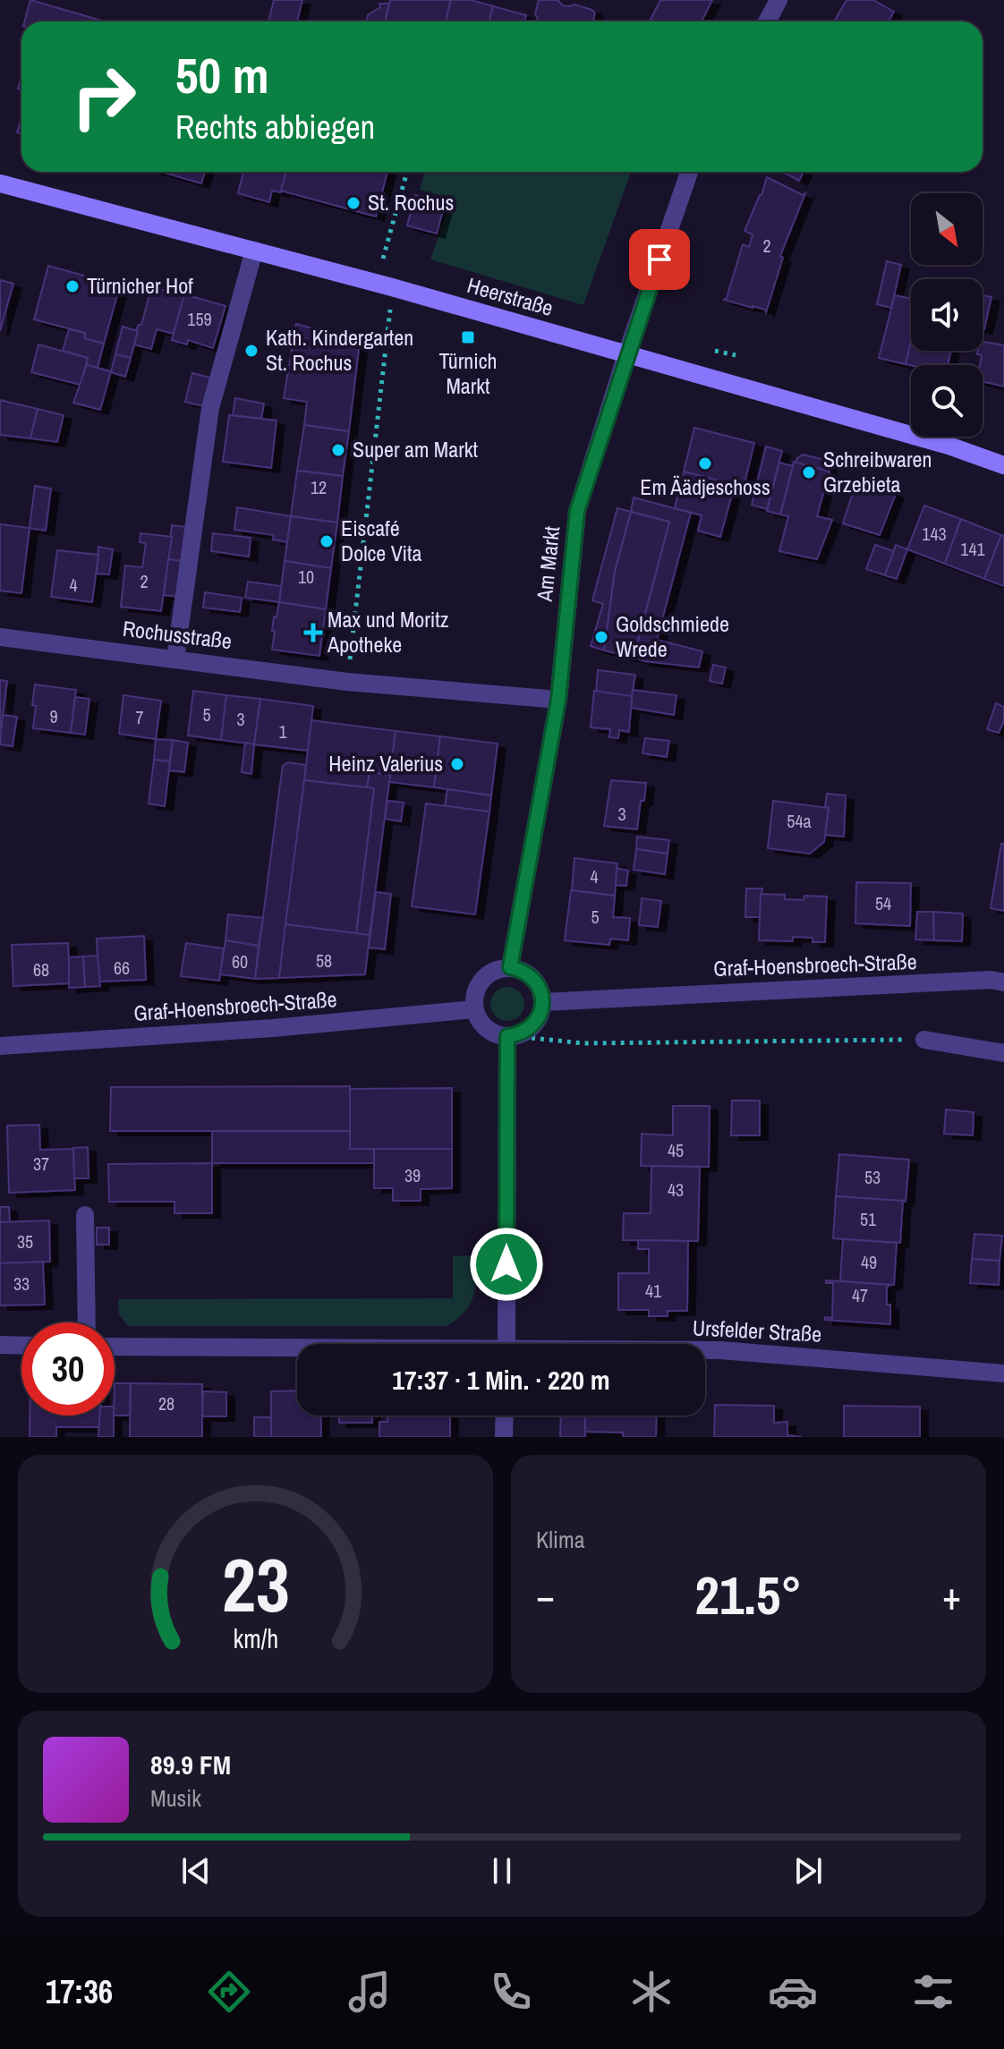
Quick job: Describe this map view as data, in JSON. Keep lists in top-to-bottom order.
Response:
{
  "streets": {
    "main road": ["Heerstraße"],
    "street": [
      "Am Markt",
      "Rochusstraße",
      "Graf-Hoensbroech-Straße",
      "Ursfelder Straße"
    ]
  },
  "crossings": [
    ["Heerstraße", "Am Markt"],
    ["Am Markt", "Graf-Hoensbroech-Straße"]
  ],
  "places": {
    "other": [
      "St. Rochus",
      "Türnicher Hof",
      "Kath. Kindergarten St. Rochus",
      "Super am Markt",
      "Em Äädjeschoss",
      "Schreibwaren Grzebieta",
      "Eiscafé Dolce Vita",
      "Goldschmiede Wrede",
      "Heinz Valerius"
    ],
    "transit": ["Türnich Markt"],
    "health": ["Max und Moritz Apotheke"]
  },
  "house_numbers": [
    "2",
    "159",
    "12",
    "143",
    "141",
    "10",
    "2",
    "4",
    "5",
    "9",
    "7",
    "3",
    "1",
    "3",
    "54a",
    "4",
    "54",
    "5",
    "58",
    "60",
    "66",
    "68",
    "45",
    "37",
    "39",
    "53",
    "43",
    "51",
    "35",
    "49",
    "33",
    "41",
    "47",
    "28"
  ],
  "north": "bottom right",
  "page": {
    "turn": ["50 m", "Rechts abbiegen"],
    "limit": "30",
    "trip": "17:37 · 1 Min. · 220 m",
    "tile": "Klima",
    "heat": ["−", "21.5°", "+"],
    "song": ["89.9 FM", "Musik"],
    "tabs": "17:36",
    "gauge": ["23", "km/h"]
  }
}
